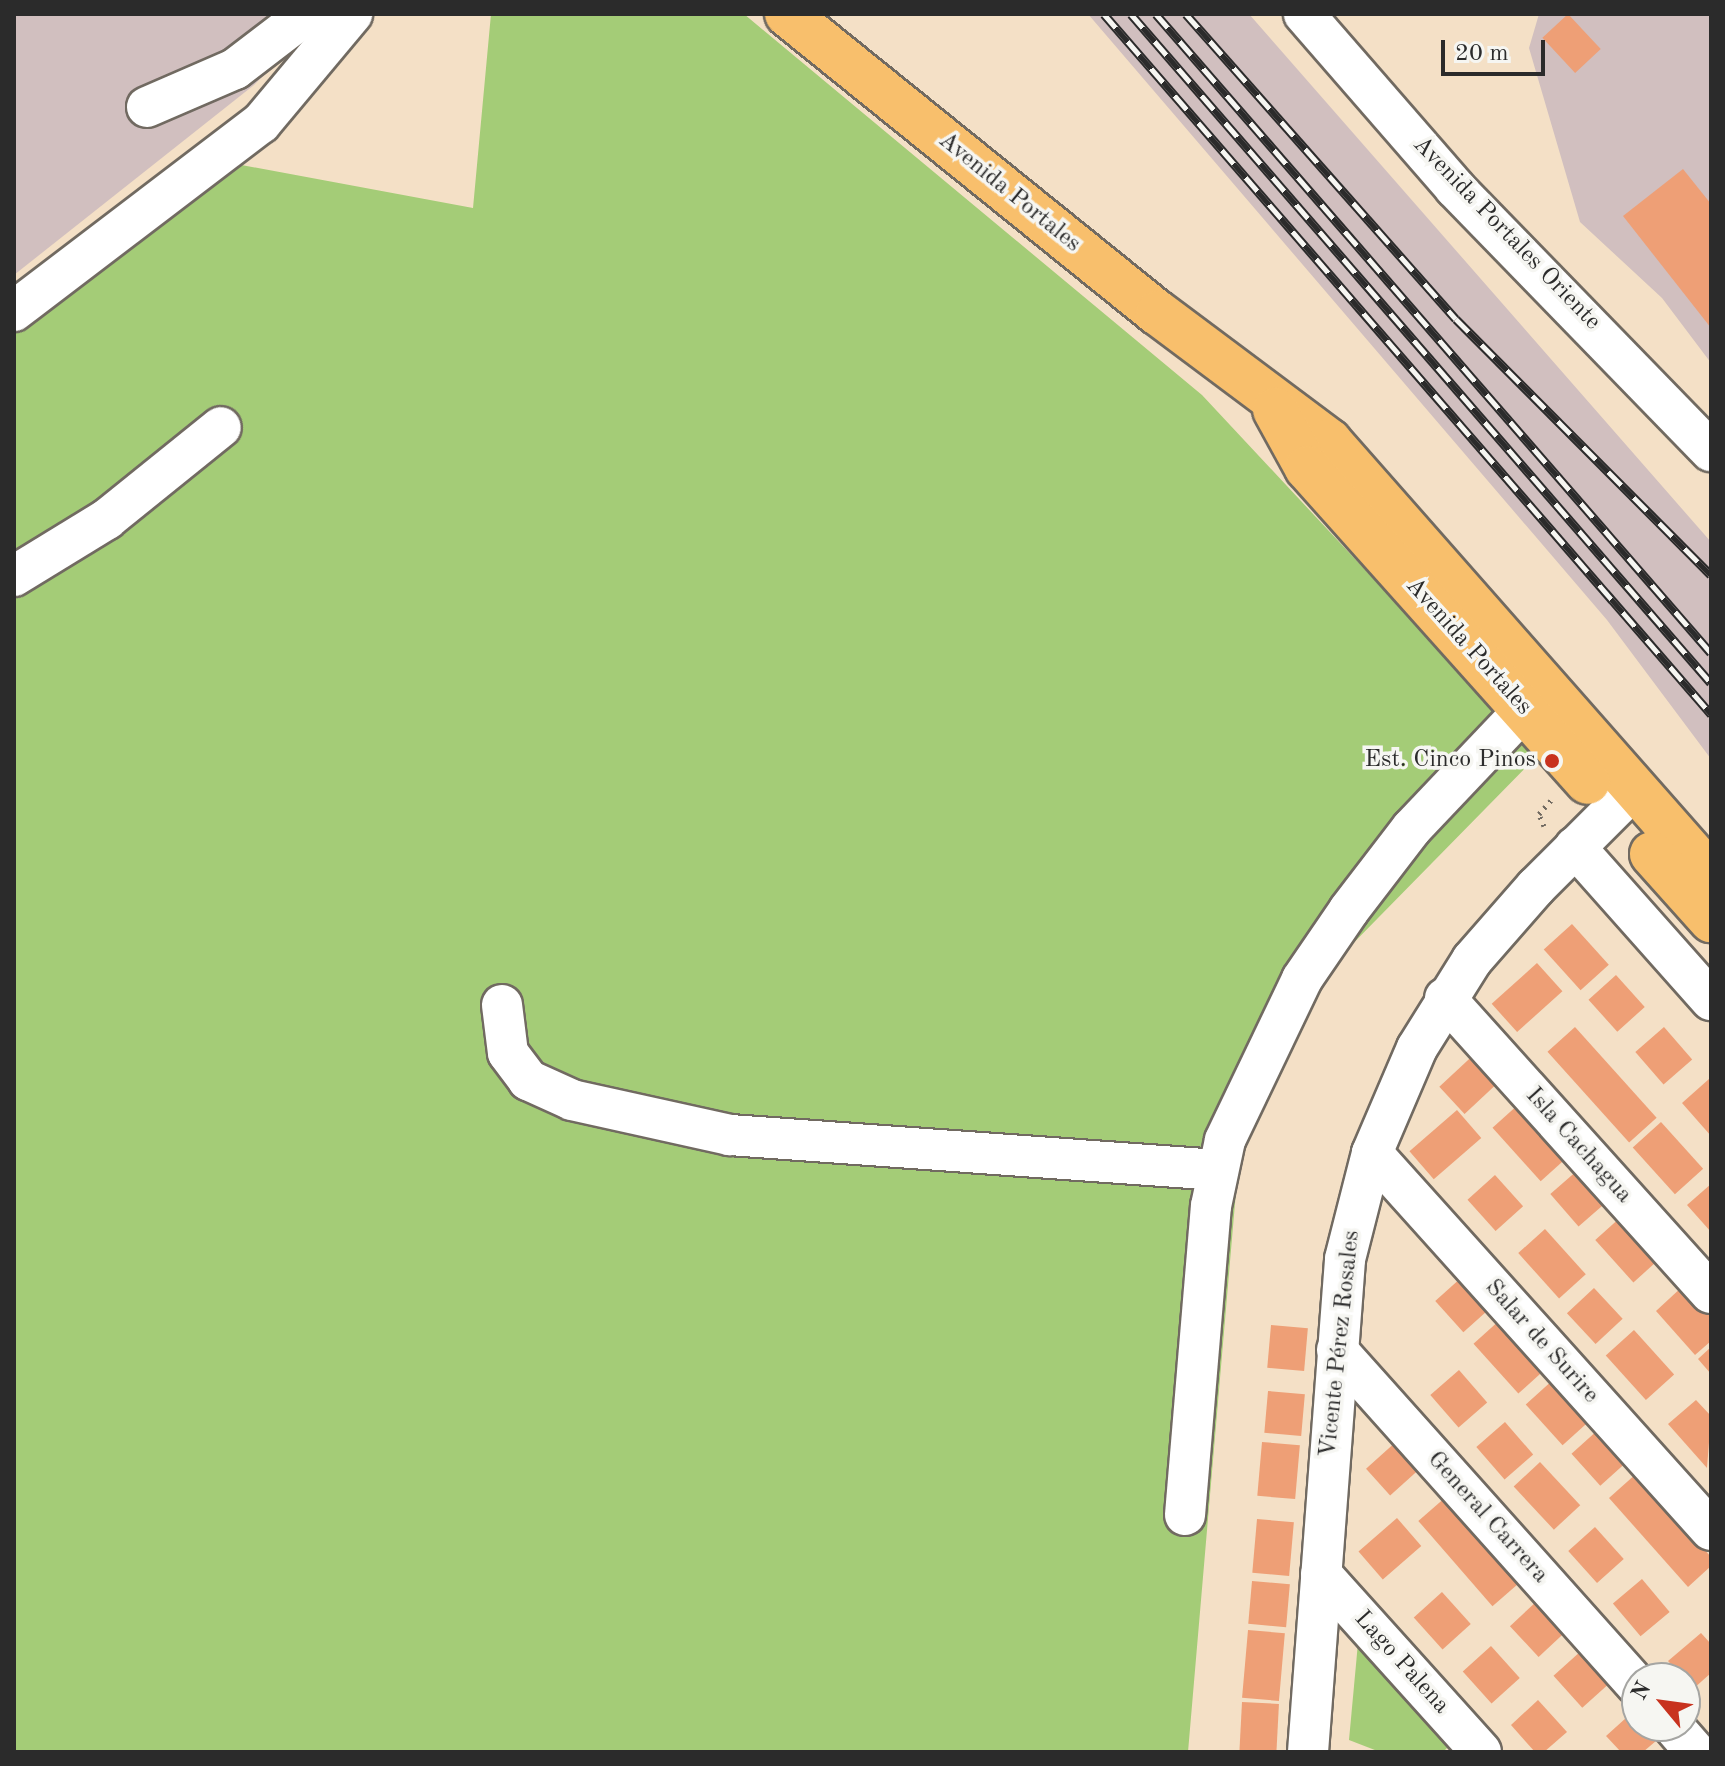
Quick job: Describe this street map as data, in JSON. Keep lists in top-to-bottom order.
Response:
{
  "streets": {
    "main road": ["Avenida Portales"],
    "street": [
      "Avenida Portales Oriente",
      "Isla Cachagua",
      "Salar de Surire",
      "Vicente Pérez Rosales",
      "General Carrera",
      "Lago Palena"
    ]
  },
  "crossings": [
    ["Avenida Portales", "Vicente Pérez Rosales"],
    ["Isla Cachagua", "Vicente Pérez Rosales"],
    ["Salar de Surire", "Vicente Pérez Rosales"],
    ["Vicente Pérez Rosales", "General Carrera"],
    ["Vicente Pérez Rosales", "Lago Palena"]
  ],
  "places": ["Est. Cinco Pinos"],
  "scale_bar": "20 m",
  "north": "top left"
}
